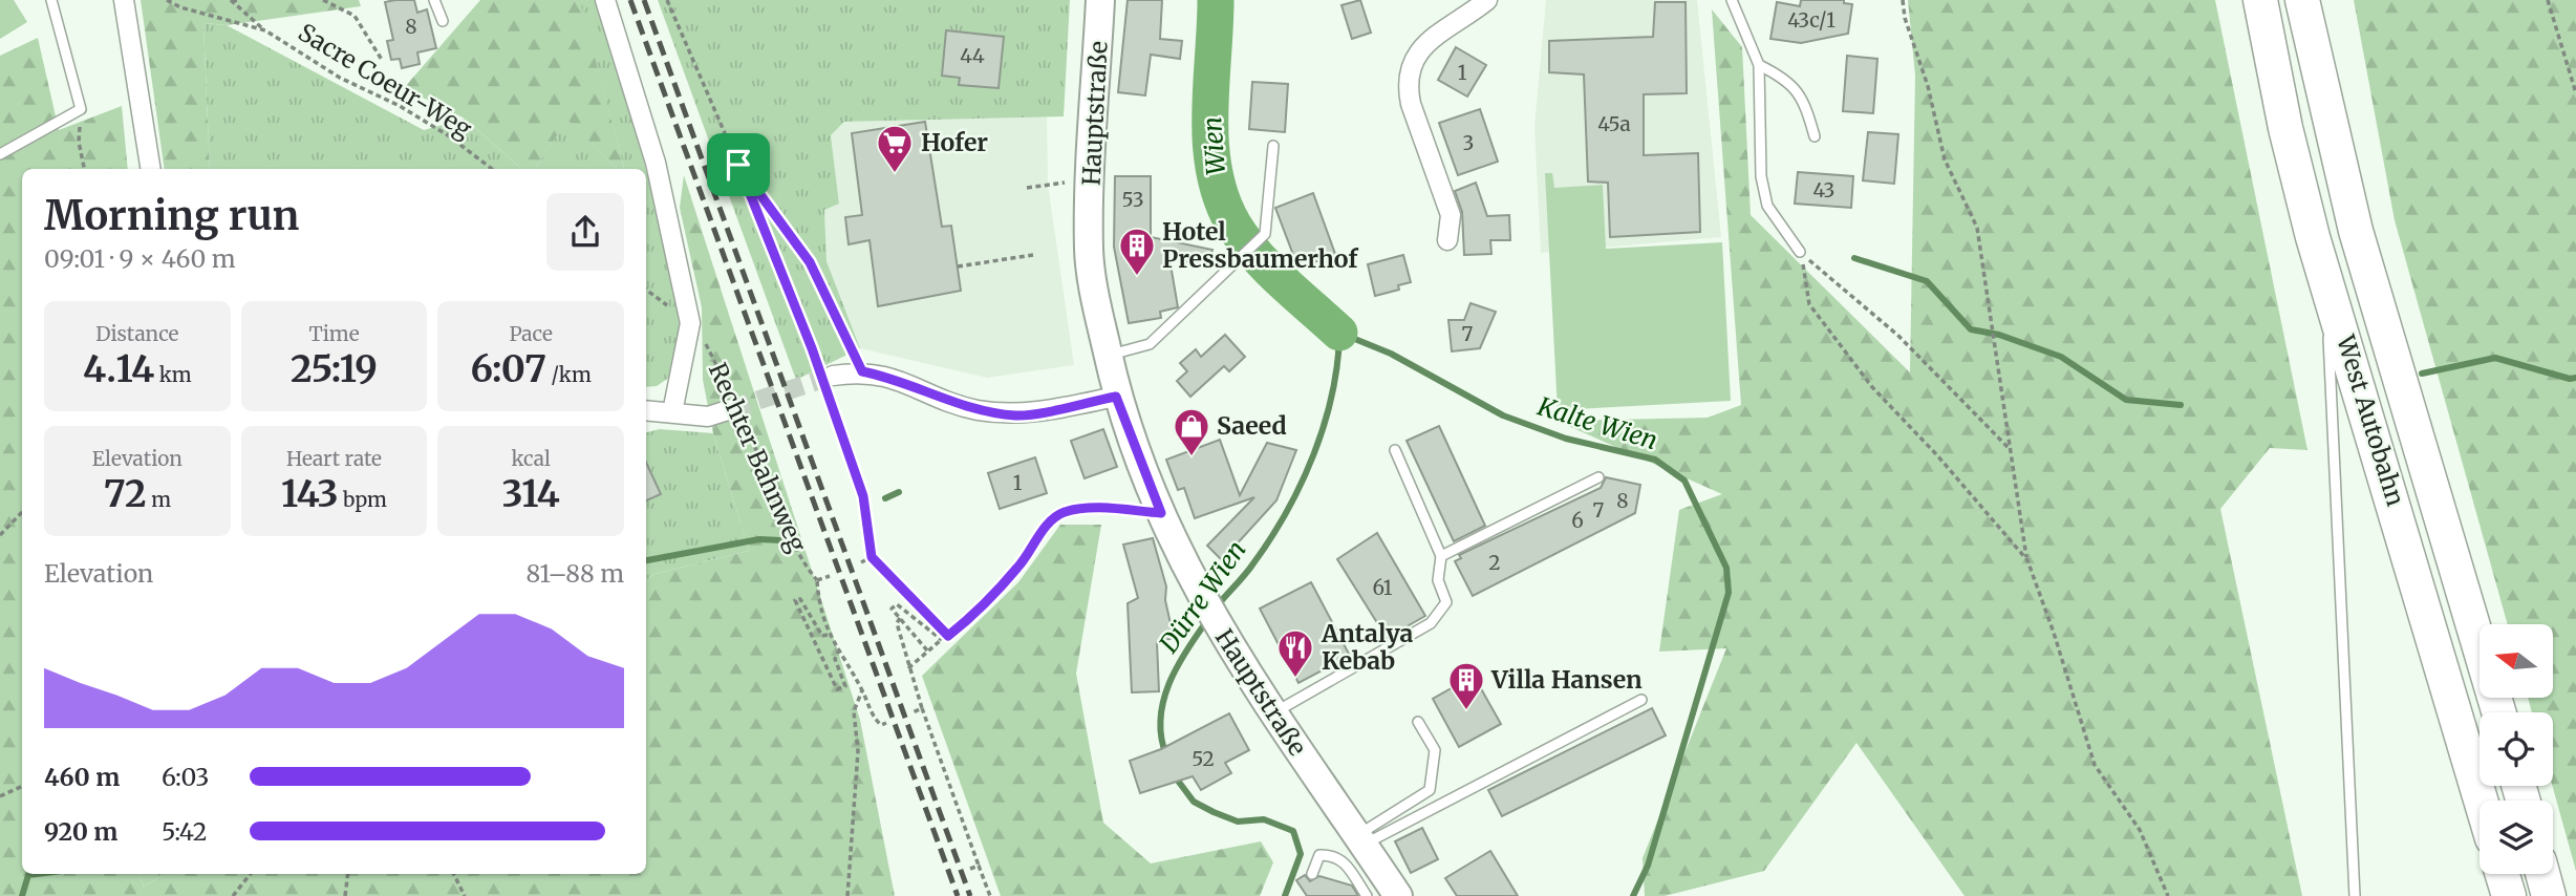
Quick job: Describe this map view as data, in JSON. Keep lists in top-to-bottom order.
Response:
{
  "streets": {
    "highway": ["West Autobahn"],
    "main road": ["Hauptstraße"],
    "street": ["Rechter Bahnweg"],
    "path": ["Sacre Coeur-Weg"]
  },
  "water": ["Wien", "Kalte Wien", "Dürre Wien"],
  "places": {
    "supermarket": ["Hofer"],
    "building": ["Hotel Pressbaumerhof", "Villa Hansen"],
    "shop": ["Saeed"],
    "restaurant": ["Antalya Kebab"]
  },
  "house_numbers": [
    "43c/1",
    "8",
    "44",
    "1",
    "45a",
    "3",
    "43",
    "53",
    "7",
    "1",
    "8",
    "7",
    "6",
    "2",
    "61",
    "52"
  ],
  "north": "left",
  "page": {
    "heading": ["Morning run", "09:01 · 9 × 460 m"],
    "stats": [
      ["Distance", "4.14 km"],
      ["Time", "25:19"],
      ["Pace", "6:07 /km"],
      ["Elevation", "72 m"],
      ["Heart rate", "143 bpm"],
      ["kcal", "314"]
    ],
    "chart": ["Elevation", "81–88 m"],
    "list": [
      {
        "name": "460 m",
        "note": "6:03"
      },
      {
        "name": "920 m",
        "note": "5:42"
      }
    ]
  }
}
